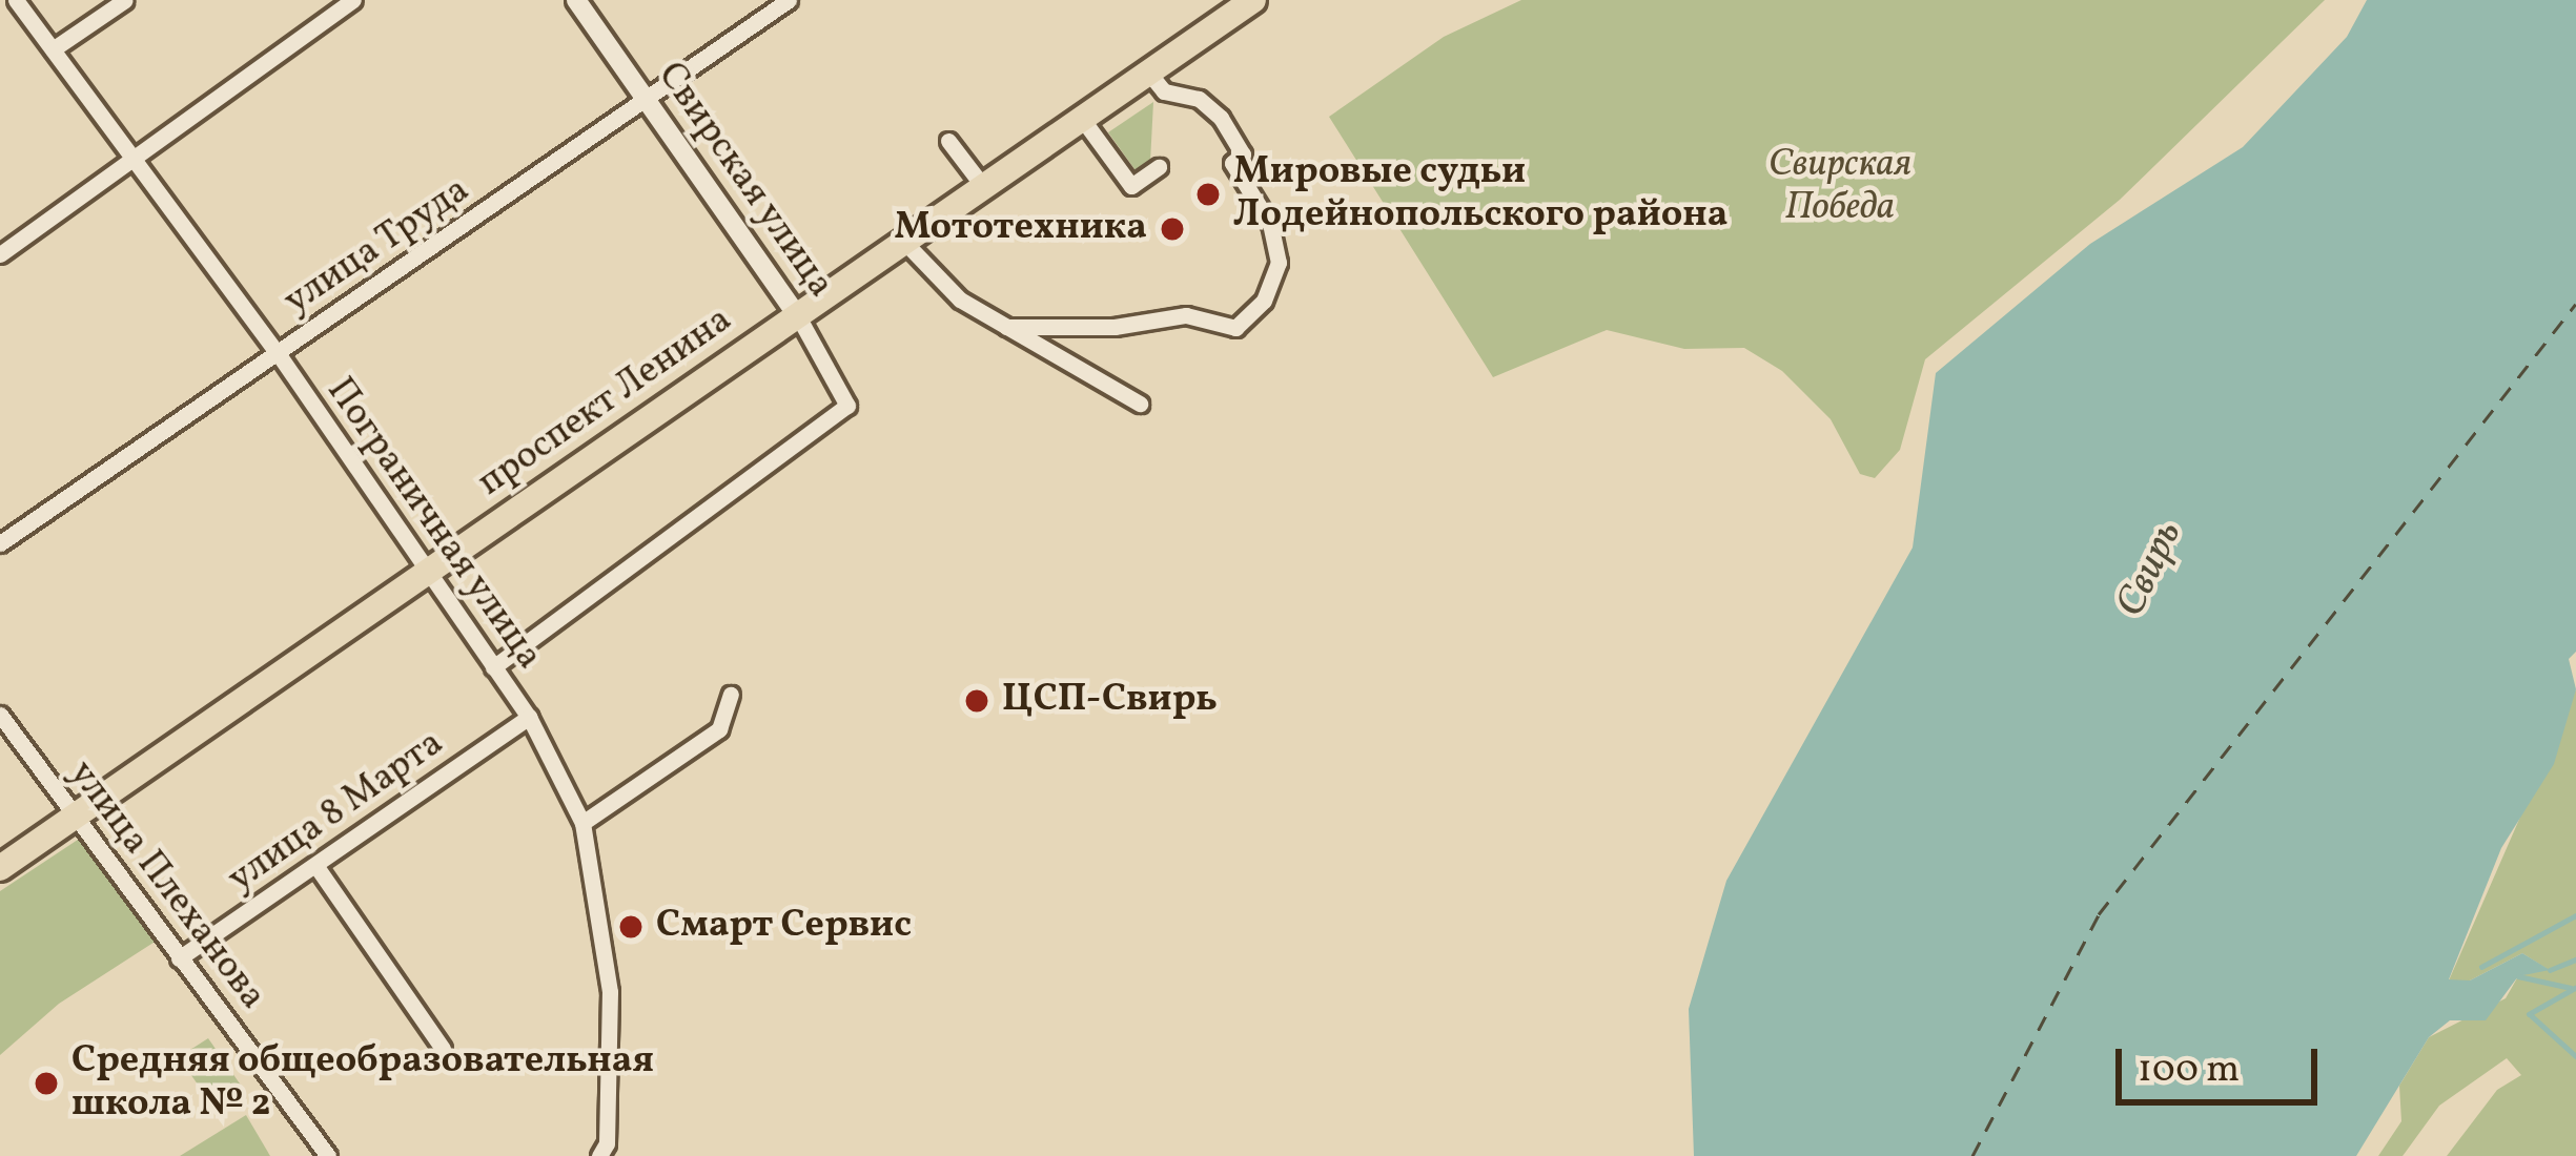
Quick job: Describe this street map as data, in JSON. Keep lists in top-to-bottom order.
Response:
{
  "streets": {
    "main road": ["проспект Ленина"],
    "street": [
      "Свирская улица",
      "улица Труда",
      "Пограничная улица",
      "улица 8 Марта",
      "улица Плеханова"
    ]
  },
  "crossings": [
    ["Свирская улица", "улица Труда"],
    ["Свирская улица", "проспект Ленина"],
    ["Свирская улица", "Пограничная улица"],
    ["улица Труда", "Пограничная улица"],
    ["проспект Ленина", "Пограничная улица"],
    ["проспект Ленина", "улица Плеханова"],
    ["Пограничная улица", "улица 8 Марта"],
    ["улица 8 Марта", "улица Плеханова"]
  ],
  "water": ["Свирь"],
  "parks": ["Свирская Победа"],
  "places": [
    "Мировые судьи Лодейнопольского района",
    "Мототехника",
    "ЦСП-Свирь",
    "Смарт Сервис",
    "Средняя общеобразовательная школа № 2"
  ],
  "scale_bar": "100 m"
}
